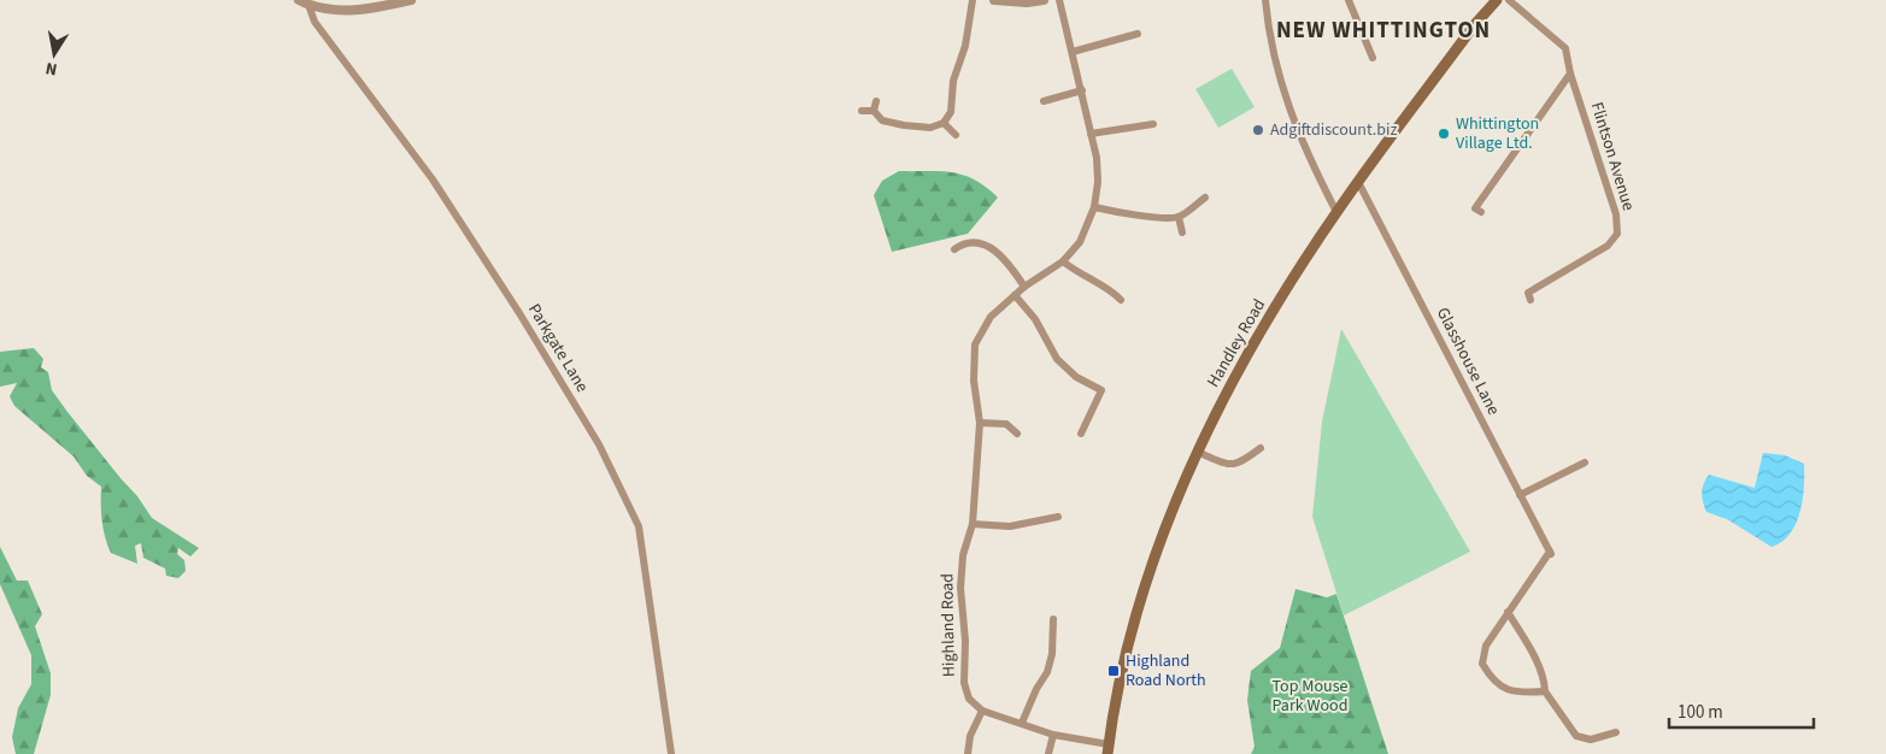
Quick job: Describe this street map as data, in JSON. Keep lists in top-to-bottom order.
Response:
{
  "streets": {
    "main road": ["Handley Road"],
    "street": [
      "Flintson Avenue",
      "Parkgate Lane",
      "Glasshouse Lane",
      "Highland Road"
    ]
  },
  "crossings": [
    ["Handley Road", "Glasshouse Lane"]
  ],
  "districts": ["NEW WHITTINGTON"],
  "parks": ["Top Mouse Park Wood"],
  "places": {
    "other": ["Adgiftdiscount.biz", "Whittington Village Ltd."],
    "transit": ["Highland Road North"]
  },
  "scale_bar": "100 m",
  "north": "bottom"
}
